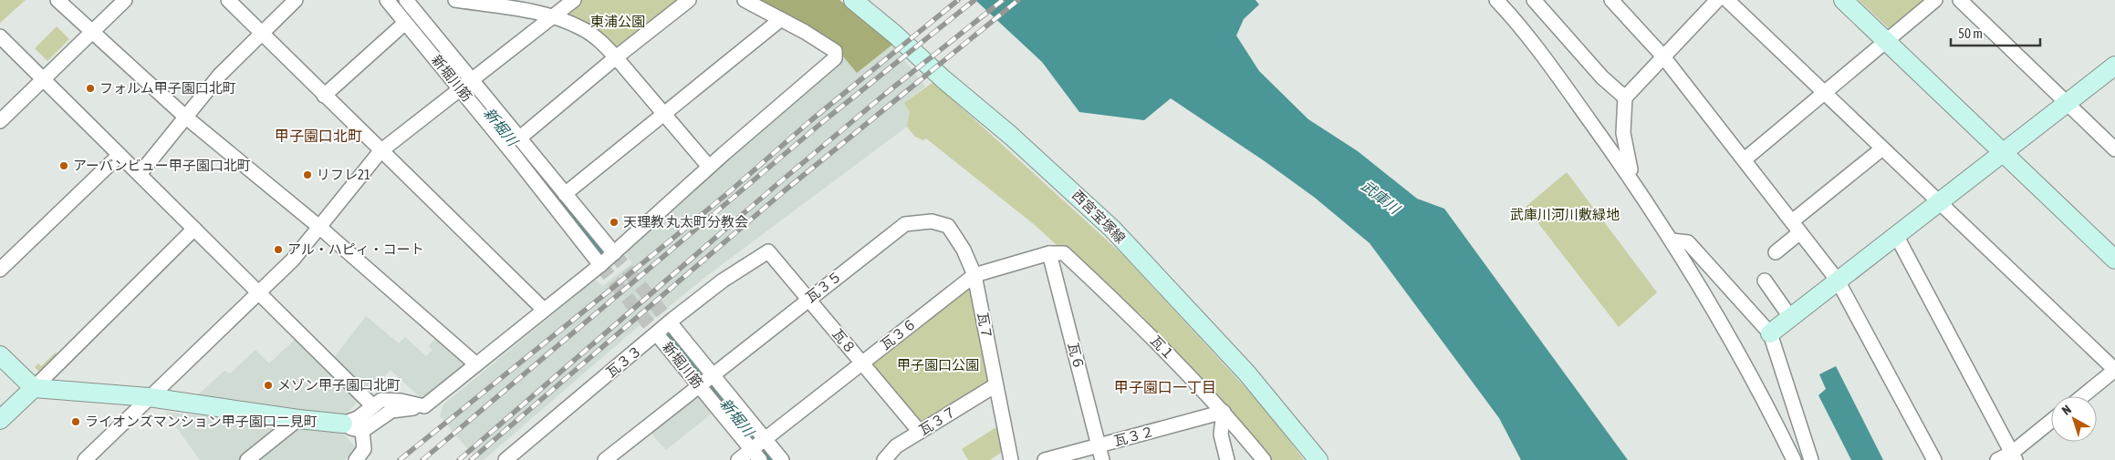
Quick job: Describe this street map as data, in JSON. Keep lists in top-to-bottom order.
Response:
{
  "streets": {
    "street": [
      "新堀川筋",
      "西宮宝塚線",
      "瓦３５",
      "瓦７",
      "瓦３６",
      "瓦８",
      "瓦１",
      "瓦６",
      "瓦３３",
      "瓦３７",
      "瓦３２"
    ]
  },
  "crossings": [
    ["新堀川筋", "瓦３５"],
    ["新堀川筋", "瓦３６"],
    ["新堀川筋", "瓦３３"],
    ["瓦３５", "瓦７"],
    ["瓦３５", "瓦８"],
    ["瓦７", "瓦３６"],
    ["瓦７", "瓦３７"],
    ["瓦３６", "瓦８"],
    ["瓦３６", "瓦１"],
    ["瓦３６", "瓦６"],
    ["瓦８", "瓦３３"],
    ["瓦８", "瓦３７"],
    ["瓦１", "瓦６"],
    ["瓦１", "瓦３２"],
    ["瓦６", "瓦３２"]
  ],
  "districts": ["甲子園口北町", "甲子園口一丁目"],
  "water": ["新堀川", "武庫川"],
  "parks": ["東浦公園", "武庫川河川敷緑地", "甲子園口公園"],
  "places": [
    "フォルム甲子園口北町",
    "アーバンビュー甲子園口北町",
    "リフレ21",
    "天理教 丸太町分教会",
    "アル・ハピィ・コート",
    "メゾン甲子園口北町",
    "ライオンズマンション甲子園口二見町"
  ],
  "scale_bar": "50 m",
  "north": "top left"
}
